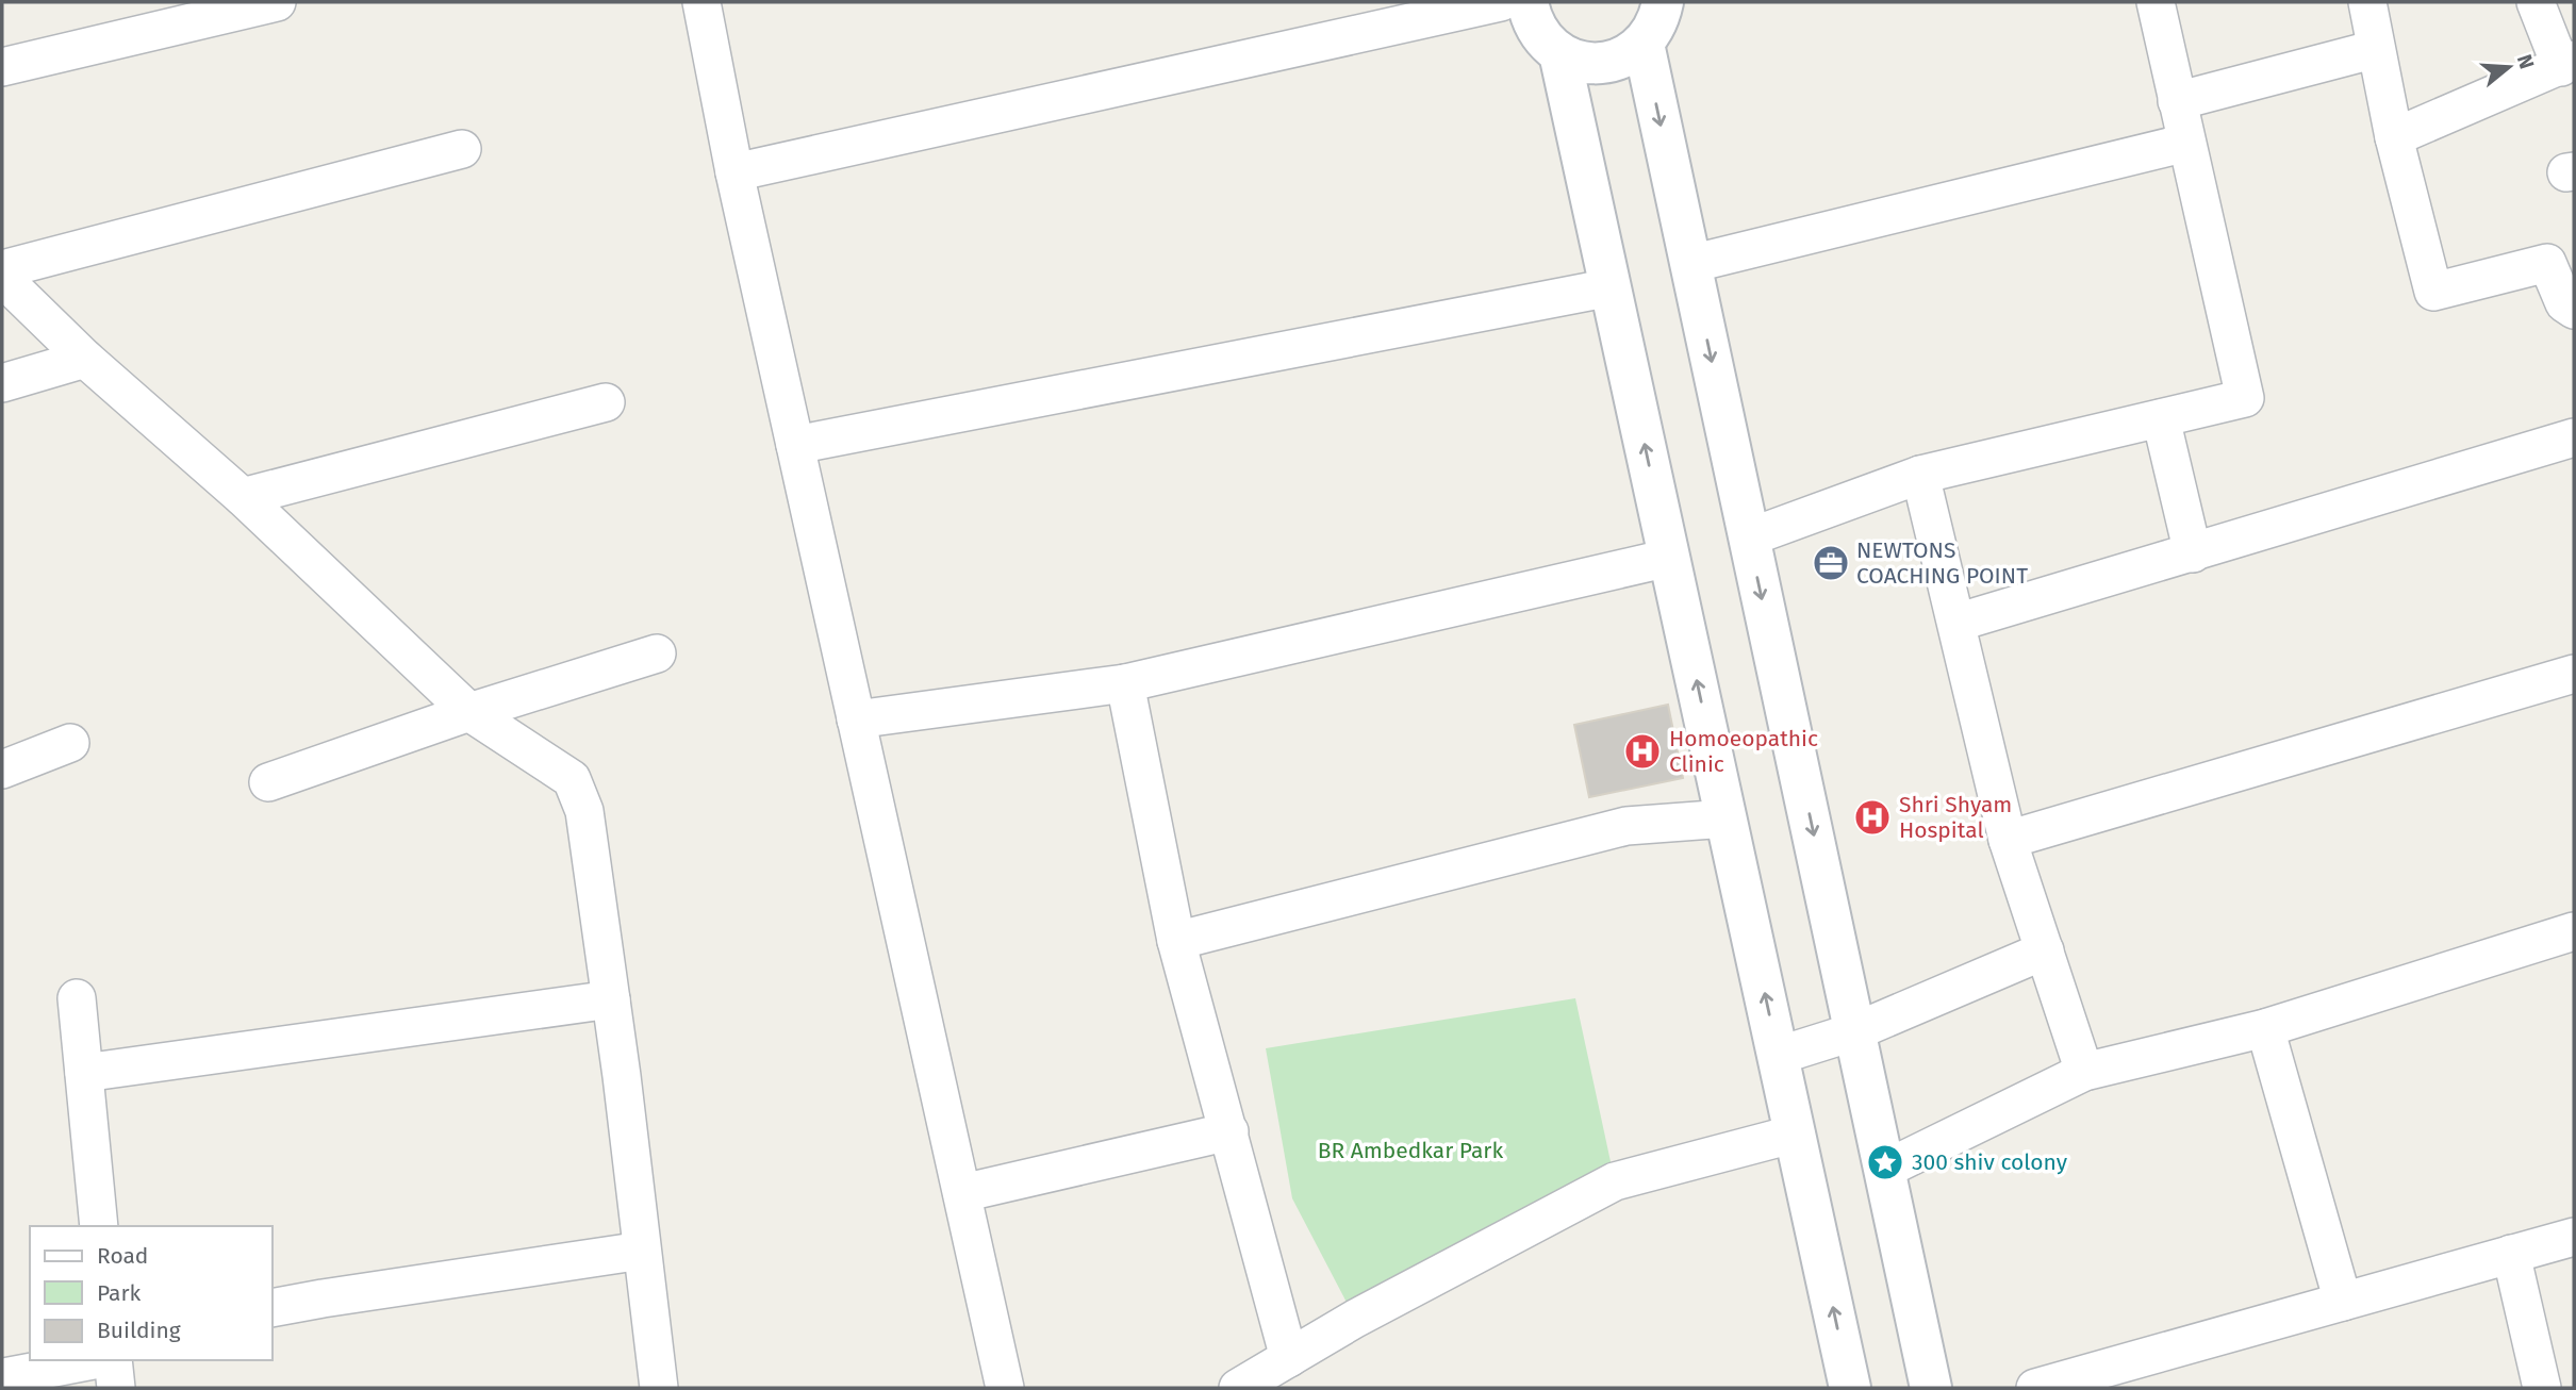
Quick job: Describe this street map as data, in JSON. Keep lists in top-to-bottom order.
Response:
{
  "parks": ["BR Ambedkar Park"],
  "places": {
    "office": ["NEWTONS COACHING POINT"],
    "hospital": ["Homoeopathic Clinic", "Shri Shyam Hospital"],
    "place": ["300 shiv colony"]
  },
  "legend": ["Road", "Park", "Building"],
  "north": "right"
}
